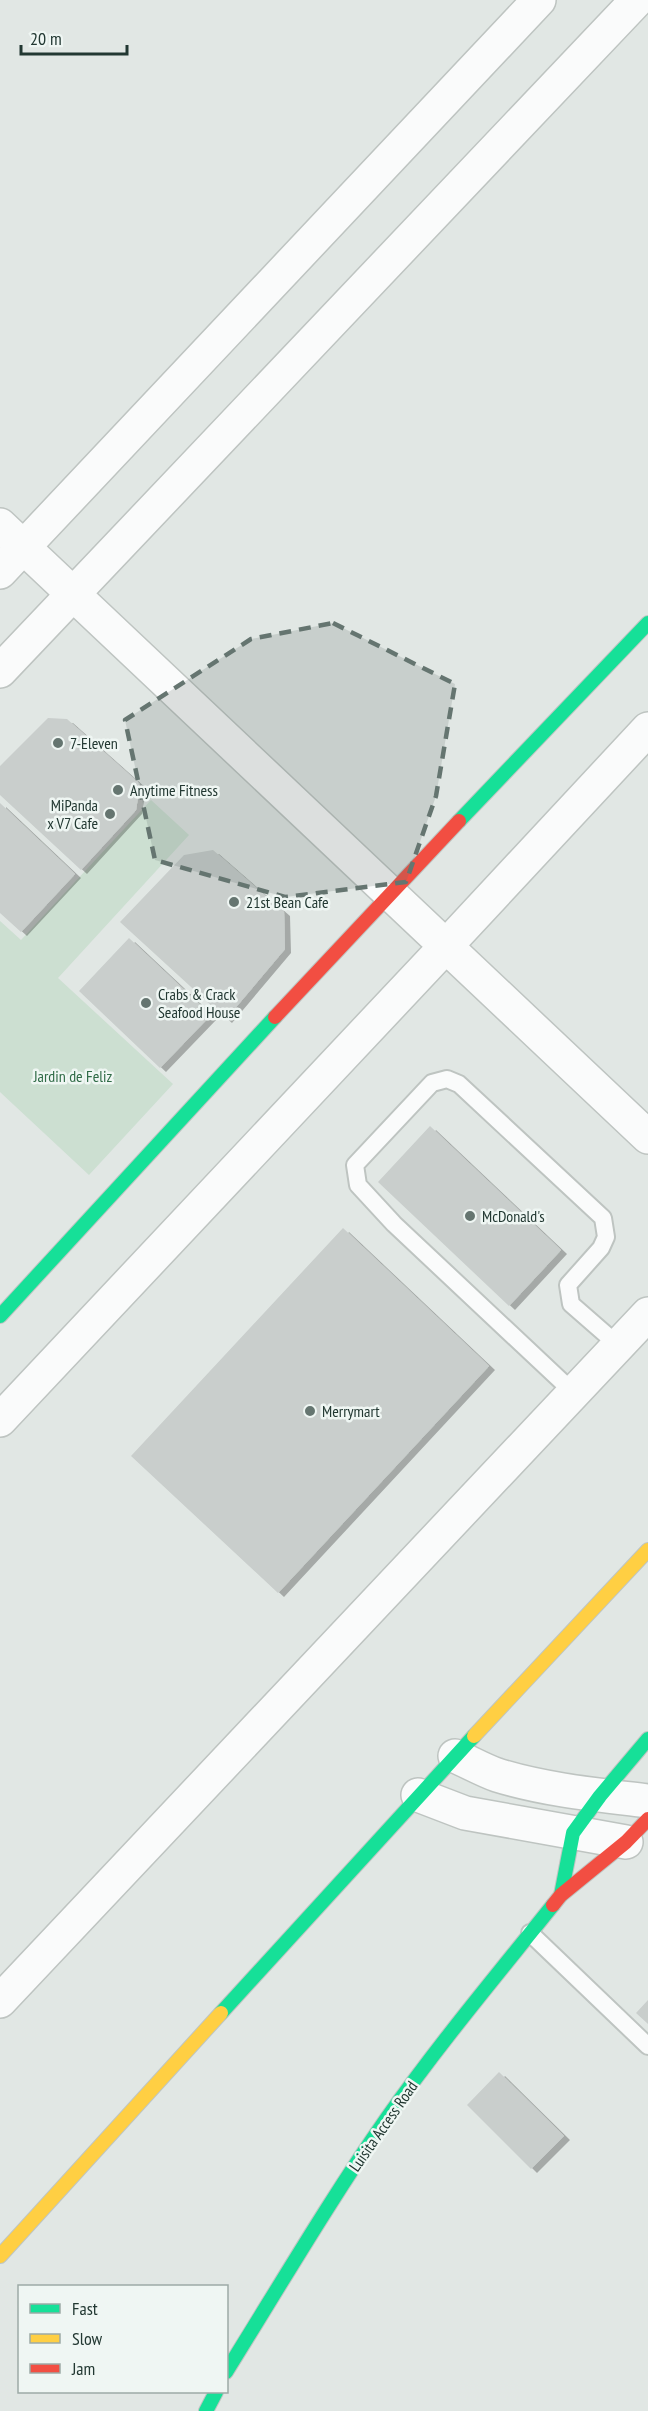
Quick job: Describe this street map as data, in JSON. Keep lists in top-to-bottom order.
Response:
{
  "streets": {
    "street": ["Luisita Access Road"]
  },
  "parks": ["Jardin de Feliz"],
  "places": [
    "7-Eleven",
    "Anytime Fitness",
    "MiPanda x V7 Cafe",
    "21st Bean Cafe",
    "Crabs & Crack Seafood House",
    "McDonald's",
    "Merrymart"
  ],
  "legend": ["Fast", "Slow", "Jam"],
  "scale_bar": "20 m"
}
